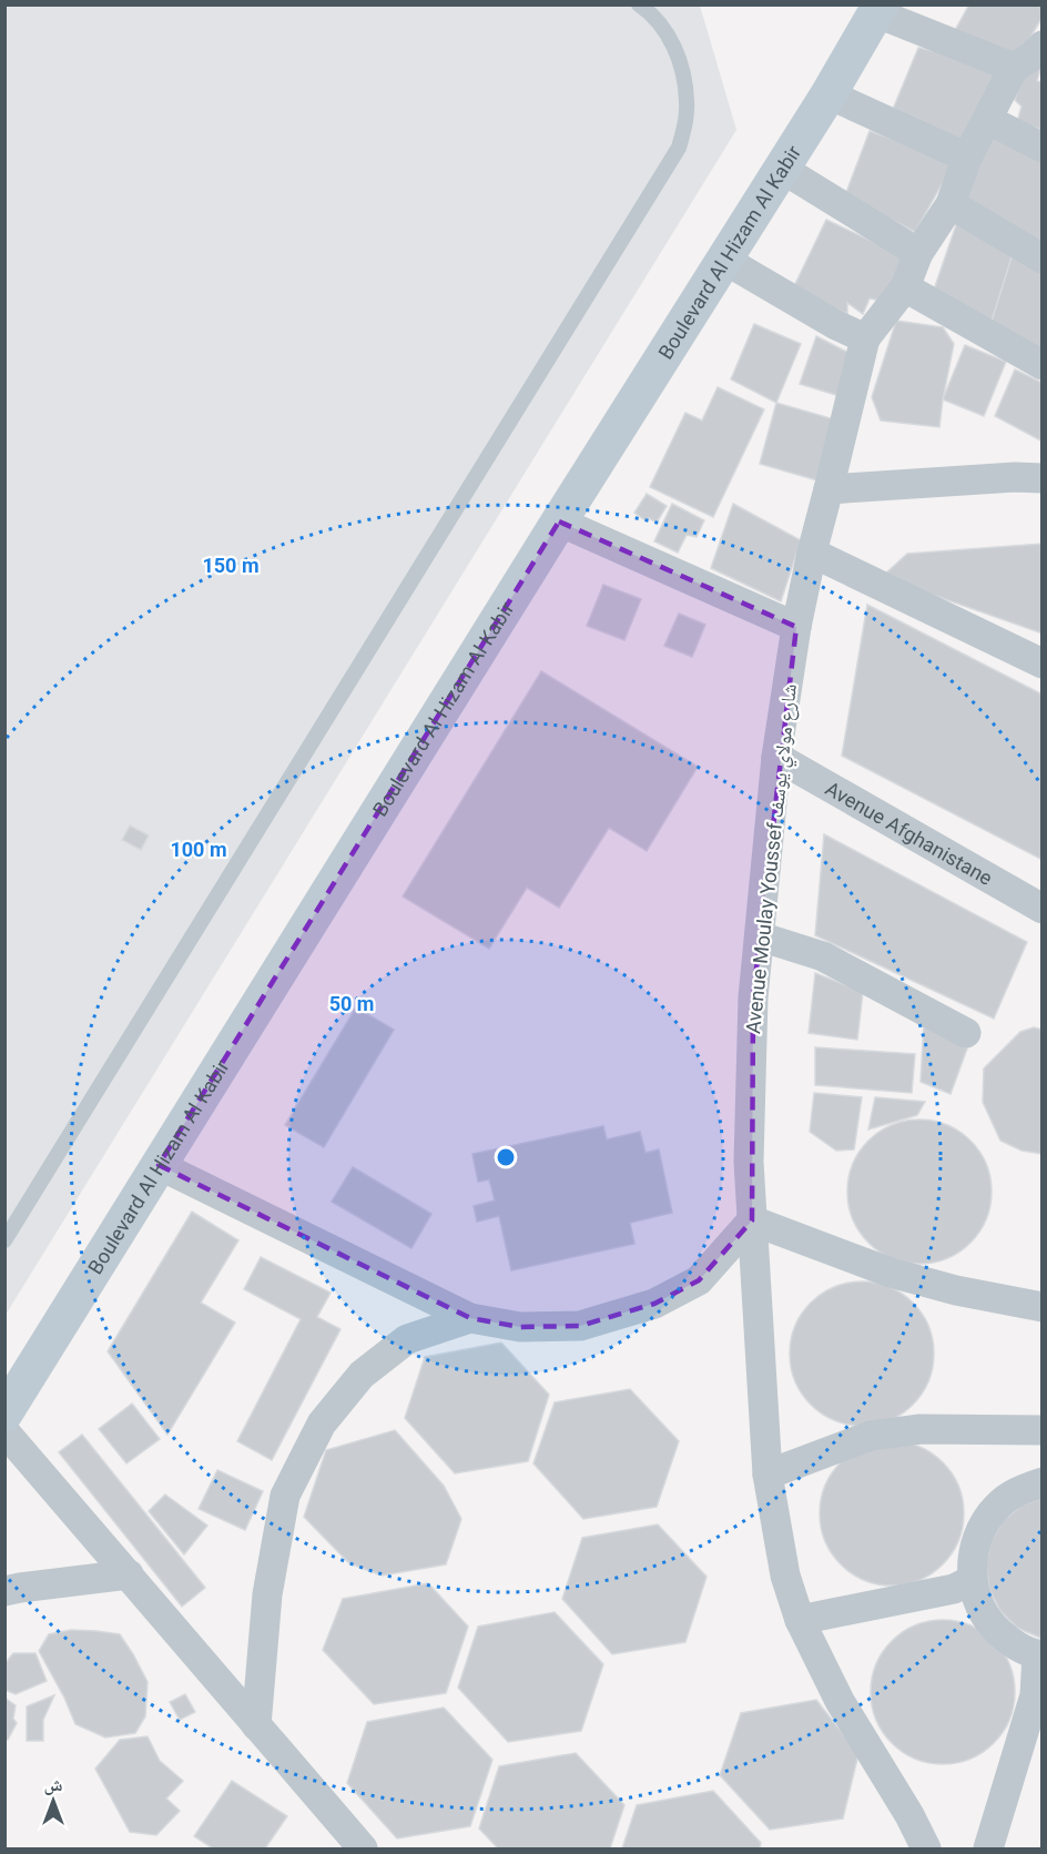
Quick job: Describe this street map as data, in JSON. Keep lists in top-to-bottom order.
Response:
{
  "streets": {
    "main road": ["Boulevard Al Hizam Al Kabir"],
    "street": ["Avenue Afghanistane", "Avenue Moulay Youssef شارع مولاي يوسف"]
  },
  "crossings": [
    ["Avenue Afghanistane", "Avenue Moulay Youssef شارع مولاي يوسف"]
  ],
  "north": "top",
  "rings": ["150 m", "100 m", "50 m"]
}
